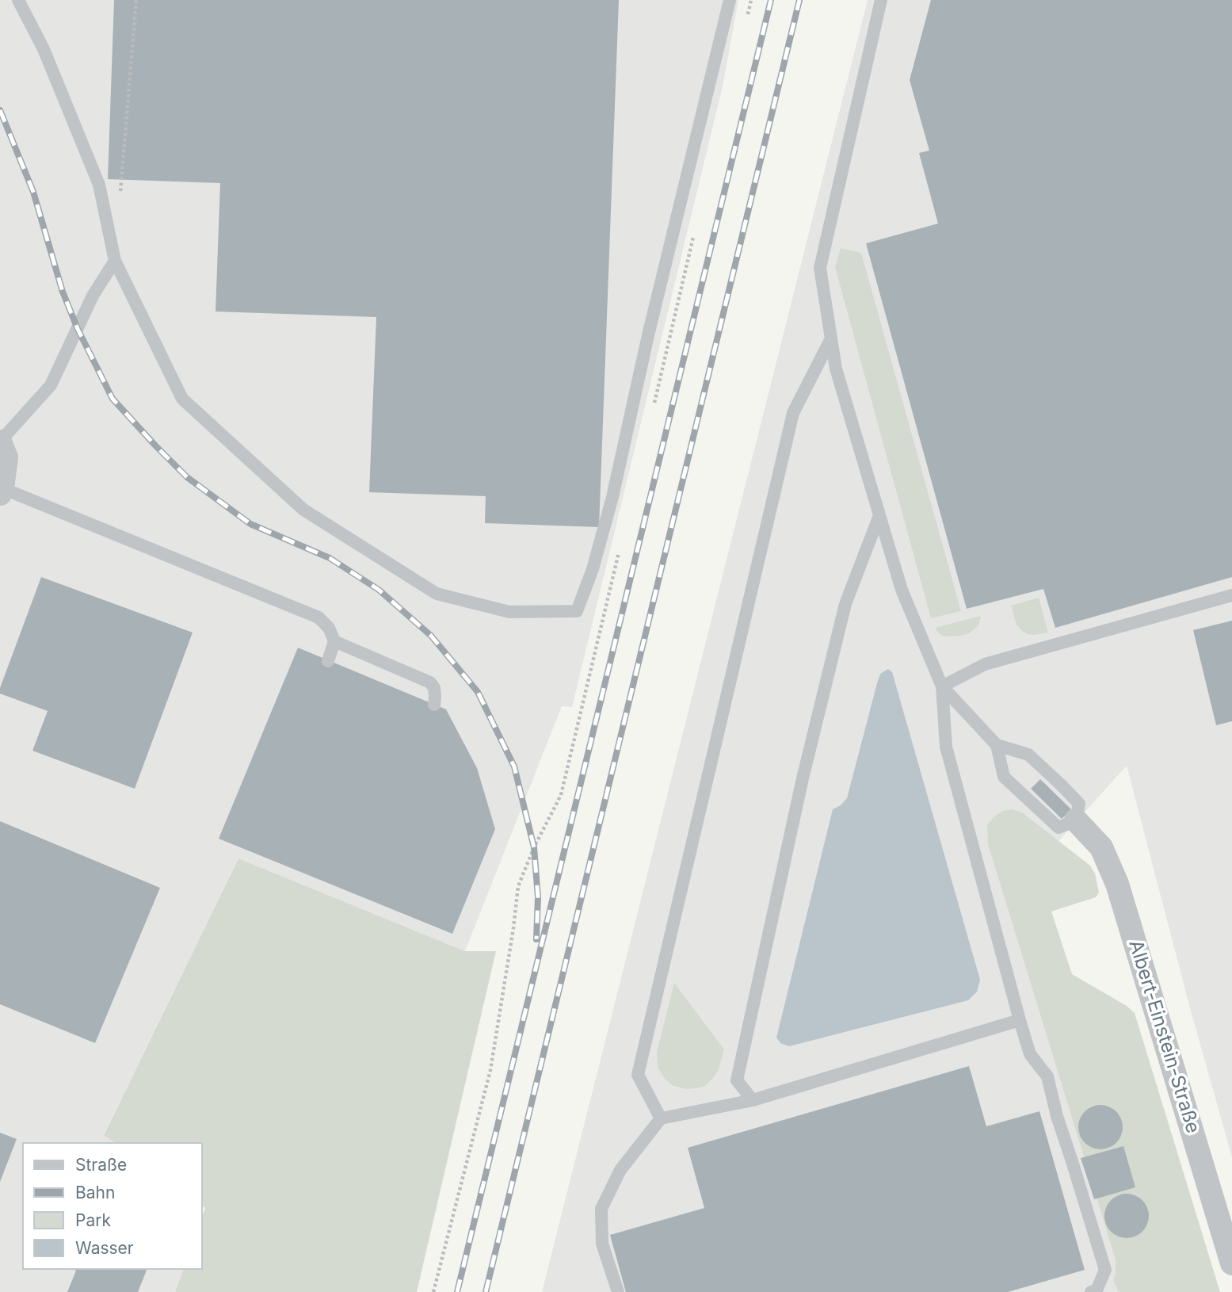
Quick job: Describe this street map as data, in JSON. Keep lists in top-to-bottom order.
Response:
{
  "streets": {
    "street": ["Albert-Einstein-Straße"]
  },
  "legend": [
    "Straße",
    "Bahn",
    "Park",
    "Wasser"
  ]
}
